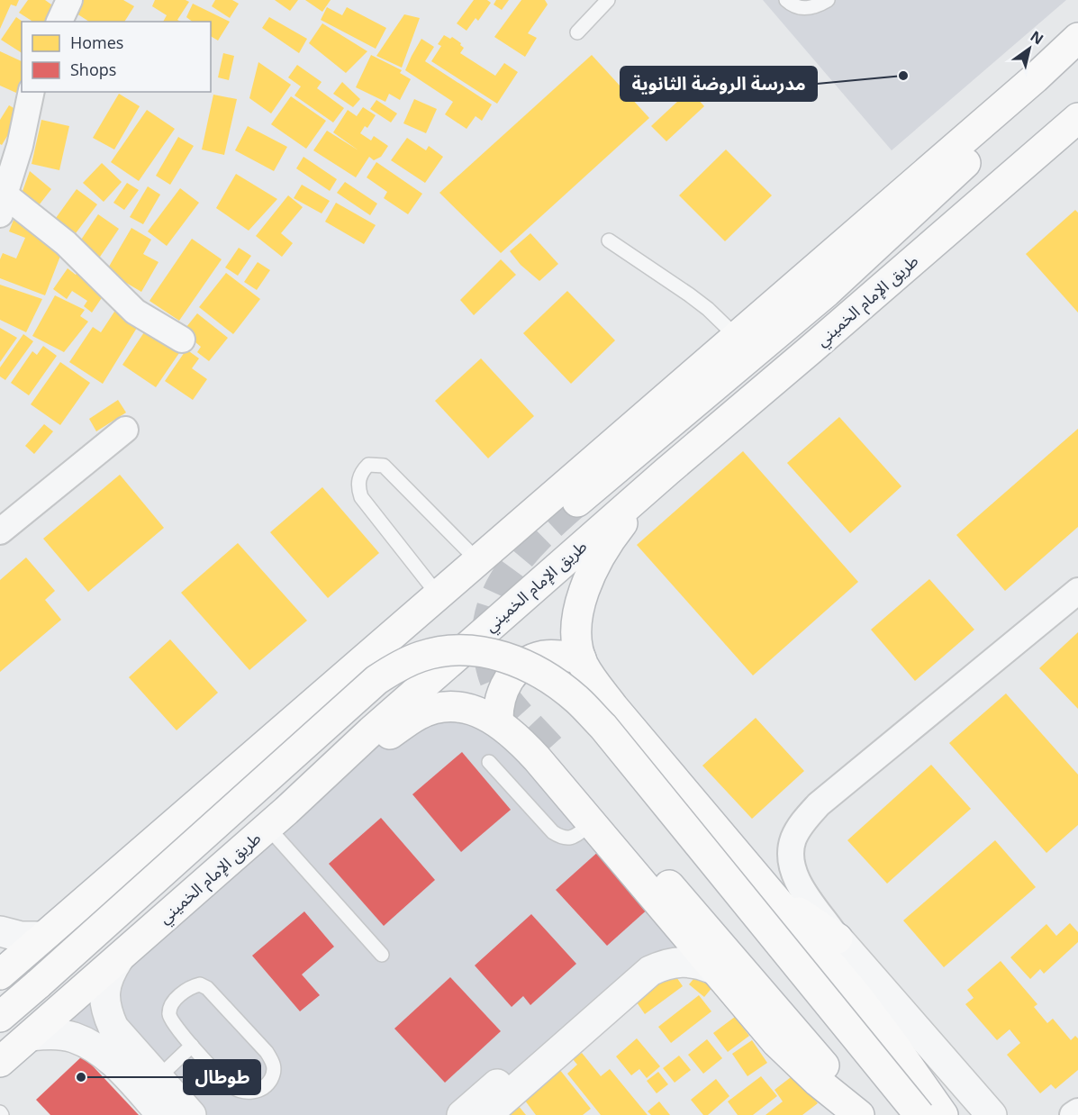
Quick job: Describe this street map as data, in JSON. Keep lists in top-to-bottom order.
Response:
{
  "streets": {
    "highway": ["طريق الإمام الخميني"]
  },
  "places": ["مدرسة الروضة الثانوية", "طوطال"],
  "legend": ["Homes", "Shops"],
  "north": "top right"
}
